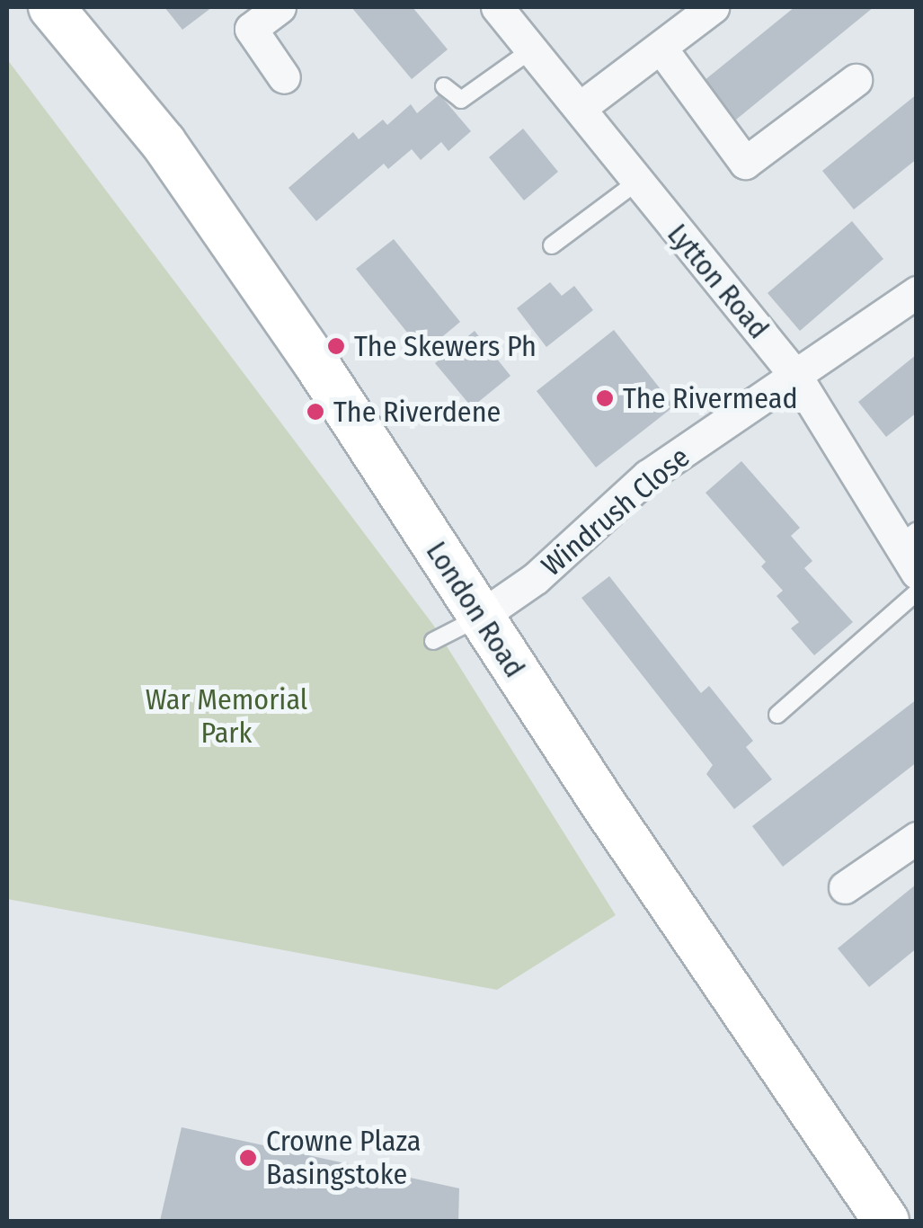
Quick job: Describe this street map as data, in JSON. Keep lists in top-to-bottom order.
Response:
{
  "streets": {
    "street": ["Lytton Road", "Windrush Close", "London Road"]
  },
  "crossings": [
    ["Lytton Road", "Windrush Close"],
    ["Windrush Close", "London Road"]
  ],
  "parks": ["War Memorial Park"],
  "places": [
    "The Skewers Ph",
    "The Rivermead",
    "The Riverdene",
    "Crowne Plaza Basingstoke"
  ]
}
